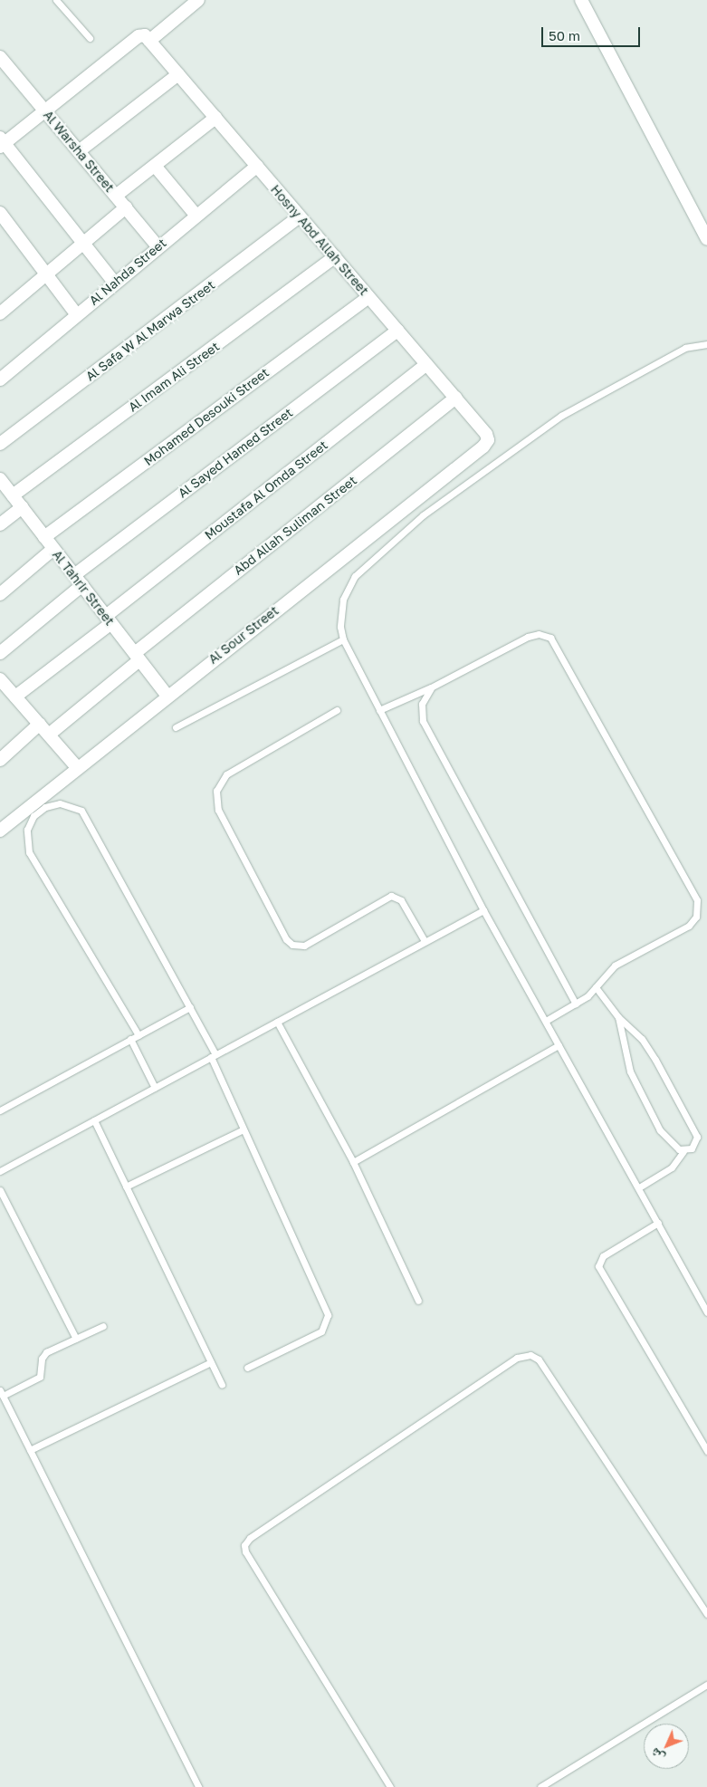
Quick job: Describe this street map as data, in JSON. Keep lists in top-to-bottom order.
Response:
{
  "streets": {
    "street": [
      "Al Warsha Street",
      "Hosny Abd Allah Street",
      "Al Nahda Street",
      "Al Safa W Al Marwa Street",
      "Al Imam Ali Street",
      "Mohamed Desouki Street",
      "Al Sayed Hamed Street",
      "Moustafa Al Omda Street",
      "Abd Allah Suliman Street",
      "Al Tahrir Street",
      "Al Sour Street"
    ]
  },
  "crossings": [
    ["Al Warsha Street", "Al Nahda Street"],
    ["Hosny Abd Allah Street", "Al Nahda Street"],
    ["Hosny Abd Allah Street", "Al Safa W Al Marwa Street"],
    ["Hosny Abd Allah Street", "Al Imam Ali Street"],
    ["Hosny Abd Allah Street", "Mohamed Desouki Street"],
    ["Hosny Abd Allah Street", "Al Sayed Hamed Street"],
    ["Hosny Abd Allah Street", "Moustafa Al Omda Street"],
    ["Hosny Abd Allah Street", "Abd Allah Suliman Street"],
    ["Hosny Abd Allah Street", "Al Sour Street"],
    ["Al Imam Ali Street", "Al Tahrir Street"],
    ["Mohamed Desouki Street", "Al Tahrir Street"],
    ["Al Sayed Hamed Street", "Al Tahrir Street"],
    ["Moustafa Al Omda Street", "Al Tahrir Street"],
    ["Abd Allah Suliman Street", "Al Tahrir Street"],
    ["Al Tahrir Street", "Al Sour Street"]
  ],
  "scale_bar": "50 m",
  "north": "bottom left"
}
